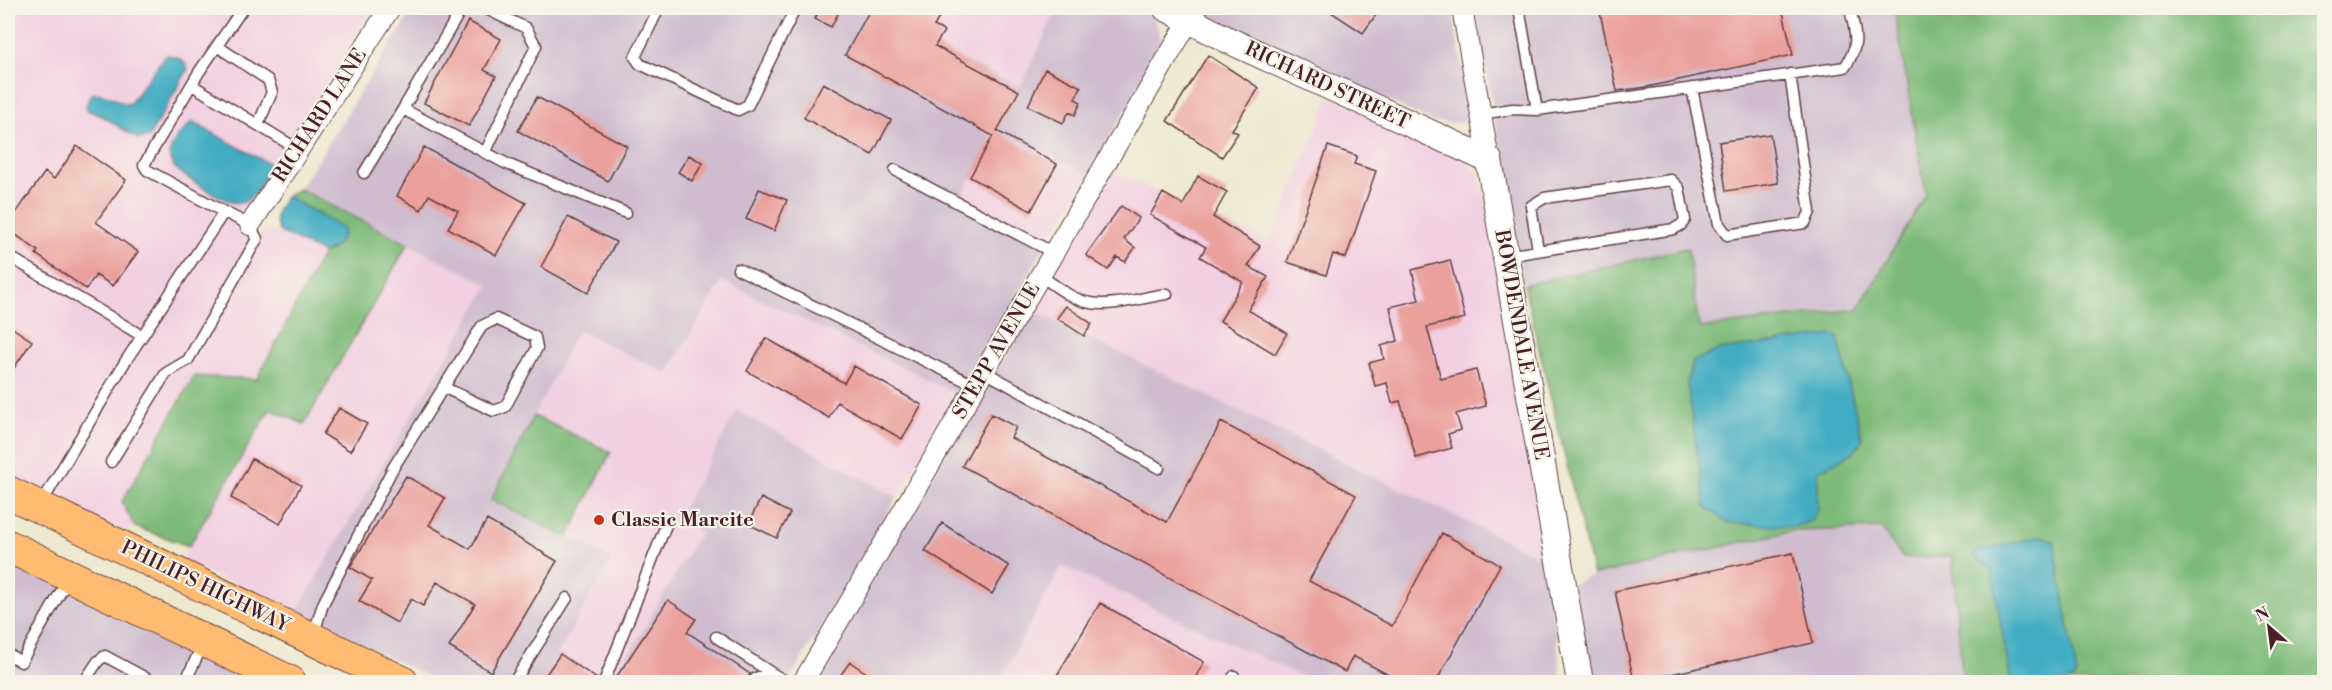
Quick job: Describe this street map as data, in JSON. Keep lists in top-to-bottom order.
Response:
{
  "streets": {
    "main road": ["PHILIPS HIGHWAY"],
    "street": [
      "RICHARD STREET",
      "RICHARD LANE",
      "BOWDENDALE AVENUE",
      "STEPP AVENUE"
    ]
  },
  "crossings": [
    ["RICHARD STREET", "BOWDENDALE AVENUE"],
    ["RICHARD STREET", "STEPP AVENUE"]
  ],
  "places": ["Classic Marcite"],
  "north": "top left"
}
